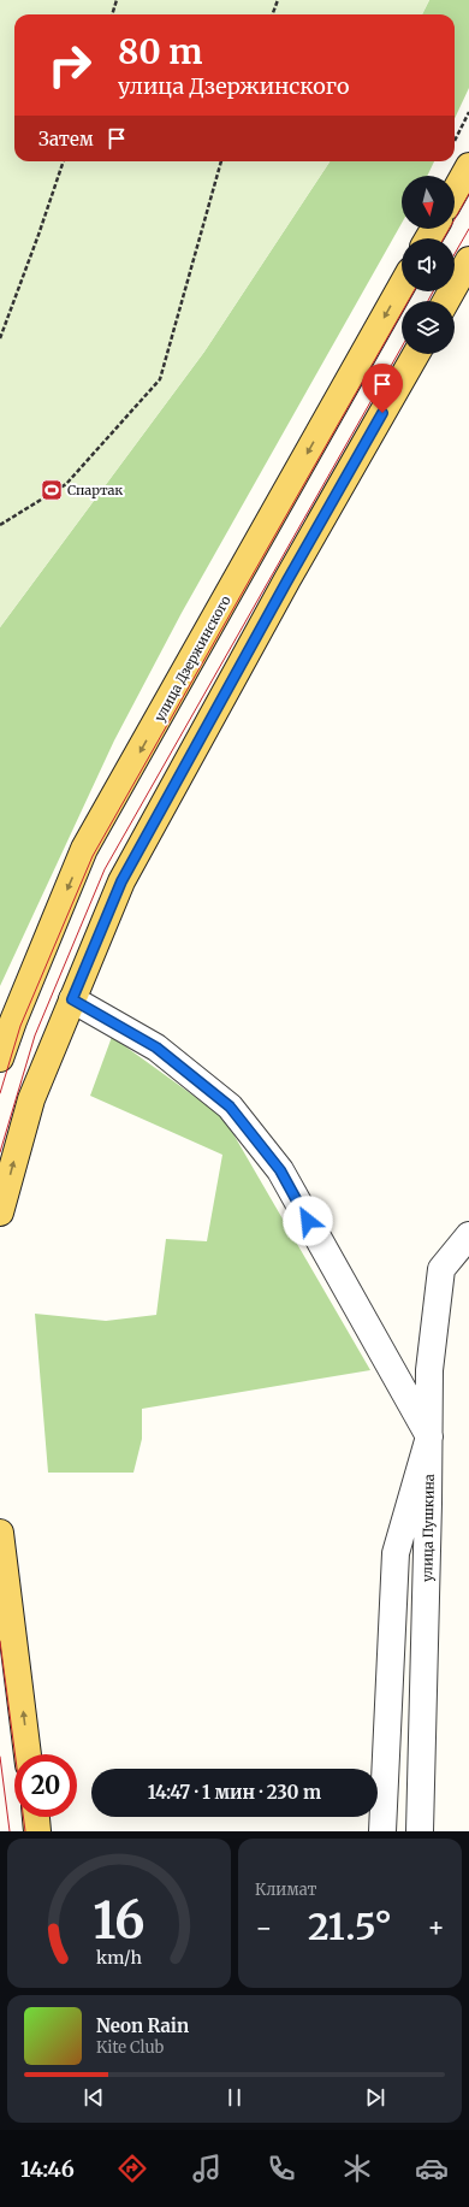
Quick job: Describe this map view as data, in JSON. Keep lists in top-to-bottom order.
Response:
{
  "streets": {
    "main road": ["улица Дзержинского"],
    "street": ["улица Пушкина"]
  },
  "places": {
    "sports": ["Спартак"]
  },
  "north": "bottom",
  "page": {
    "turn": ["80 m", "улица Дзержинского"],
    "then": "Затем",
    "limit": "20",
    "trip": "14:47 · 1 мин · 230 m",
    "tile": "Климат",
    "heat": ["−", "21.5°", "+"],
    "song": ["Neon Rain", "Kite Club"],
    "tabs": "14:46",
    "gauge": ["16", "km/h"]
  }
}
